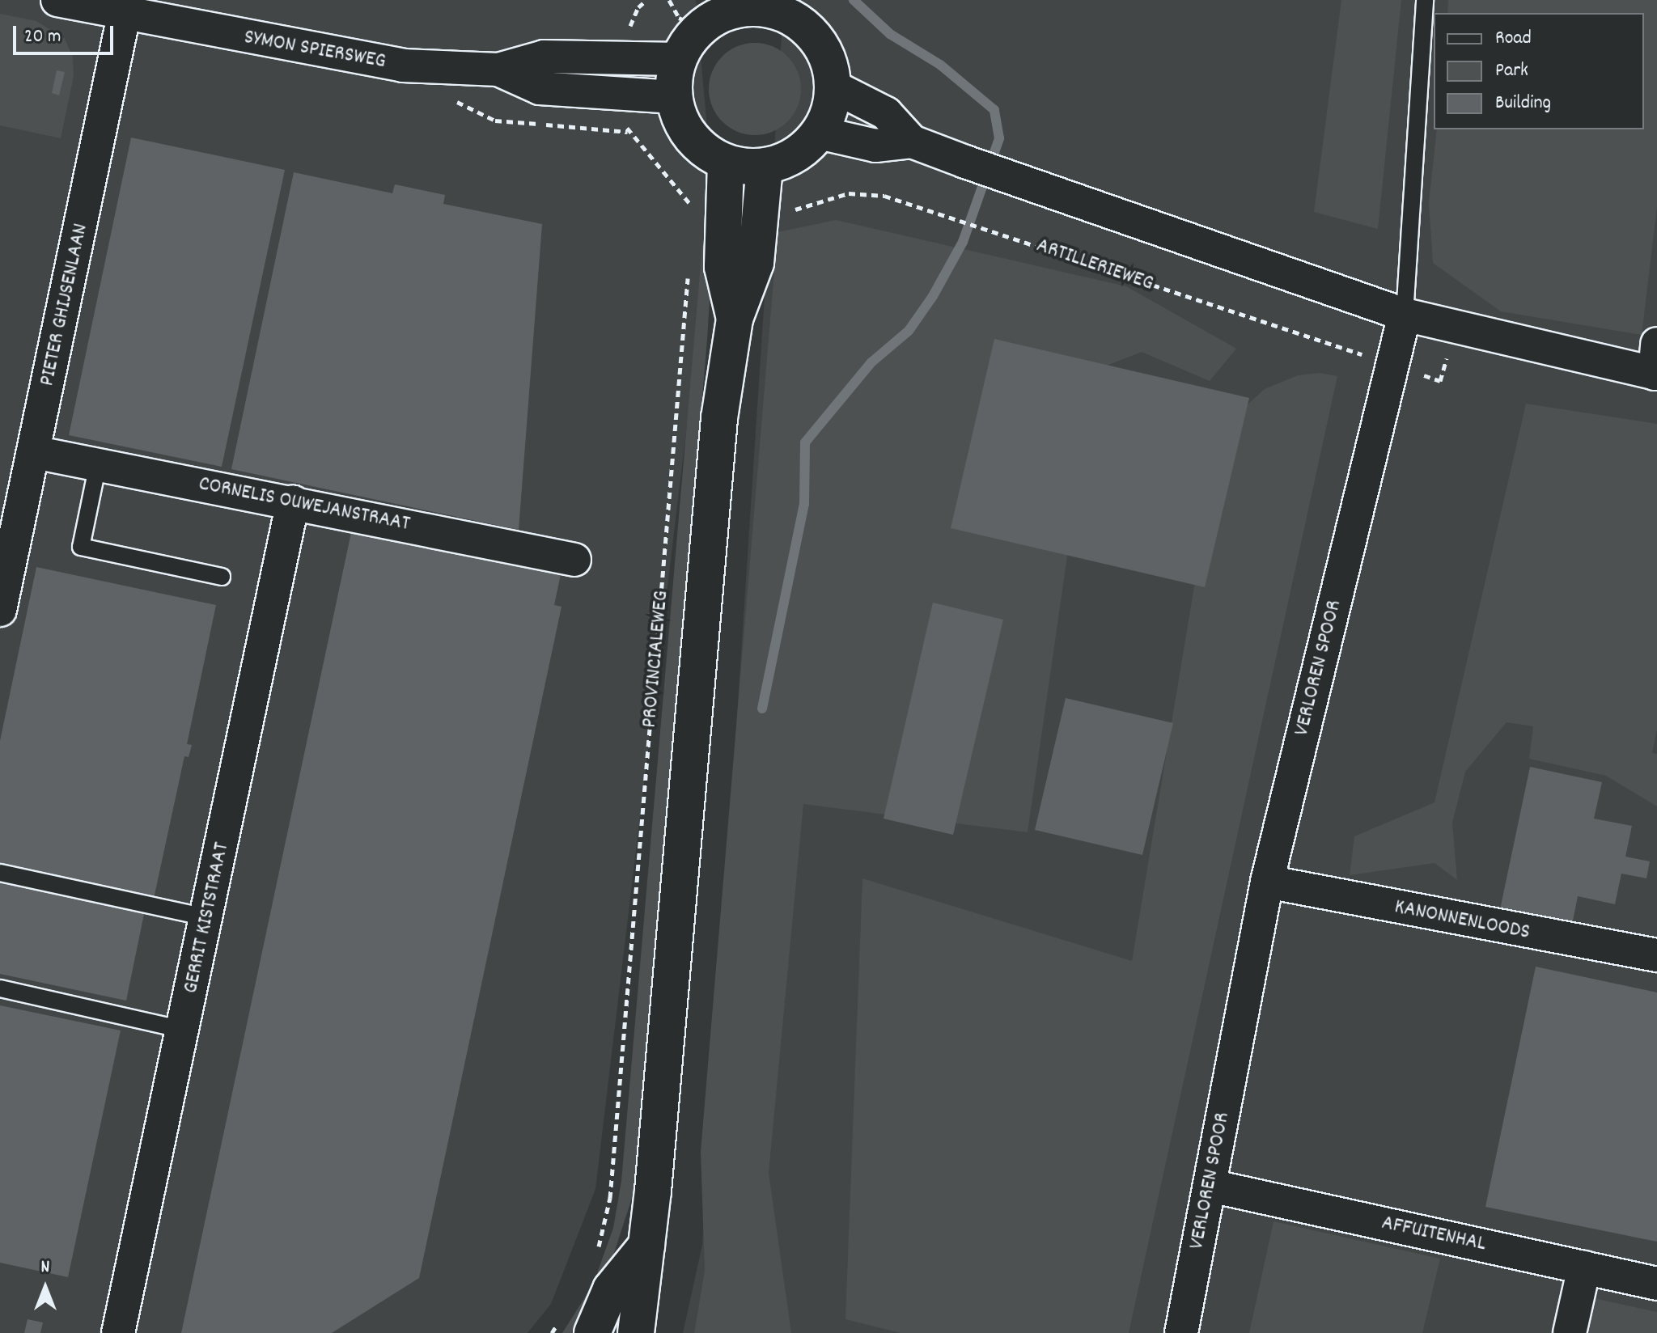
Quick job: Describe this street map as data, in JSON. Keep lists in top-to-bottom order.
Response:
{
  "streets": {
    "main road": ["PROVINCIALEWEG"],
    "street": [
      "SYMON SPIERSWEG",
      "PIETER GHIJSENLAAN",
      "CORNELIS OUWEJANSTRAAT",
      "VERLOREN SPOOR",
      "GERRIT KISTSTRAAT",
      "KANONNENLOODS",
      "AFFUITENHAL"
    ],
    "path": ["ARTILLERIEWEG"]
  },
  "crossings": [
    ["SYMON SPIERSWEG", "PIETER GHIJSENLAAN"],
    ["SYMON SPIERSWEG", "PROVINCIALEWEG"],
    ["ARTILLERIEWEG", "PROVINCIALEWEG"],
    ["ARTILLERIEWEG", "VERLOREN SPOOR"],
    ["PIETER GHIJSENLAAN", "CORNELIS OUWEJANSTRAAT"],
    ["CORNELIS OUWEJANSTRAAT", "GERRIT KISTSTRAAT"],
    ["VERLOREN SPOOR", "KANONNENLOODS"],
    ["VERLOREN SPOOR", "AFFUITENHAL"]
  ],
  "legend": ["Road", "Park", "Building"],
  "scale_bar": "20 m",
  "north": "top"
}
